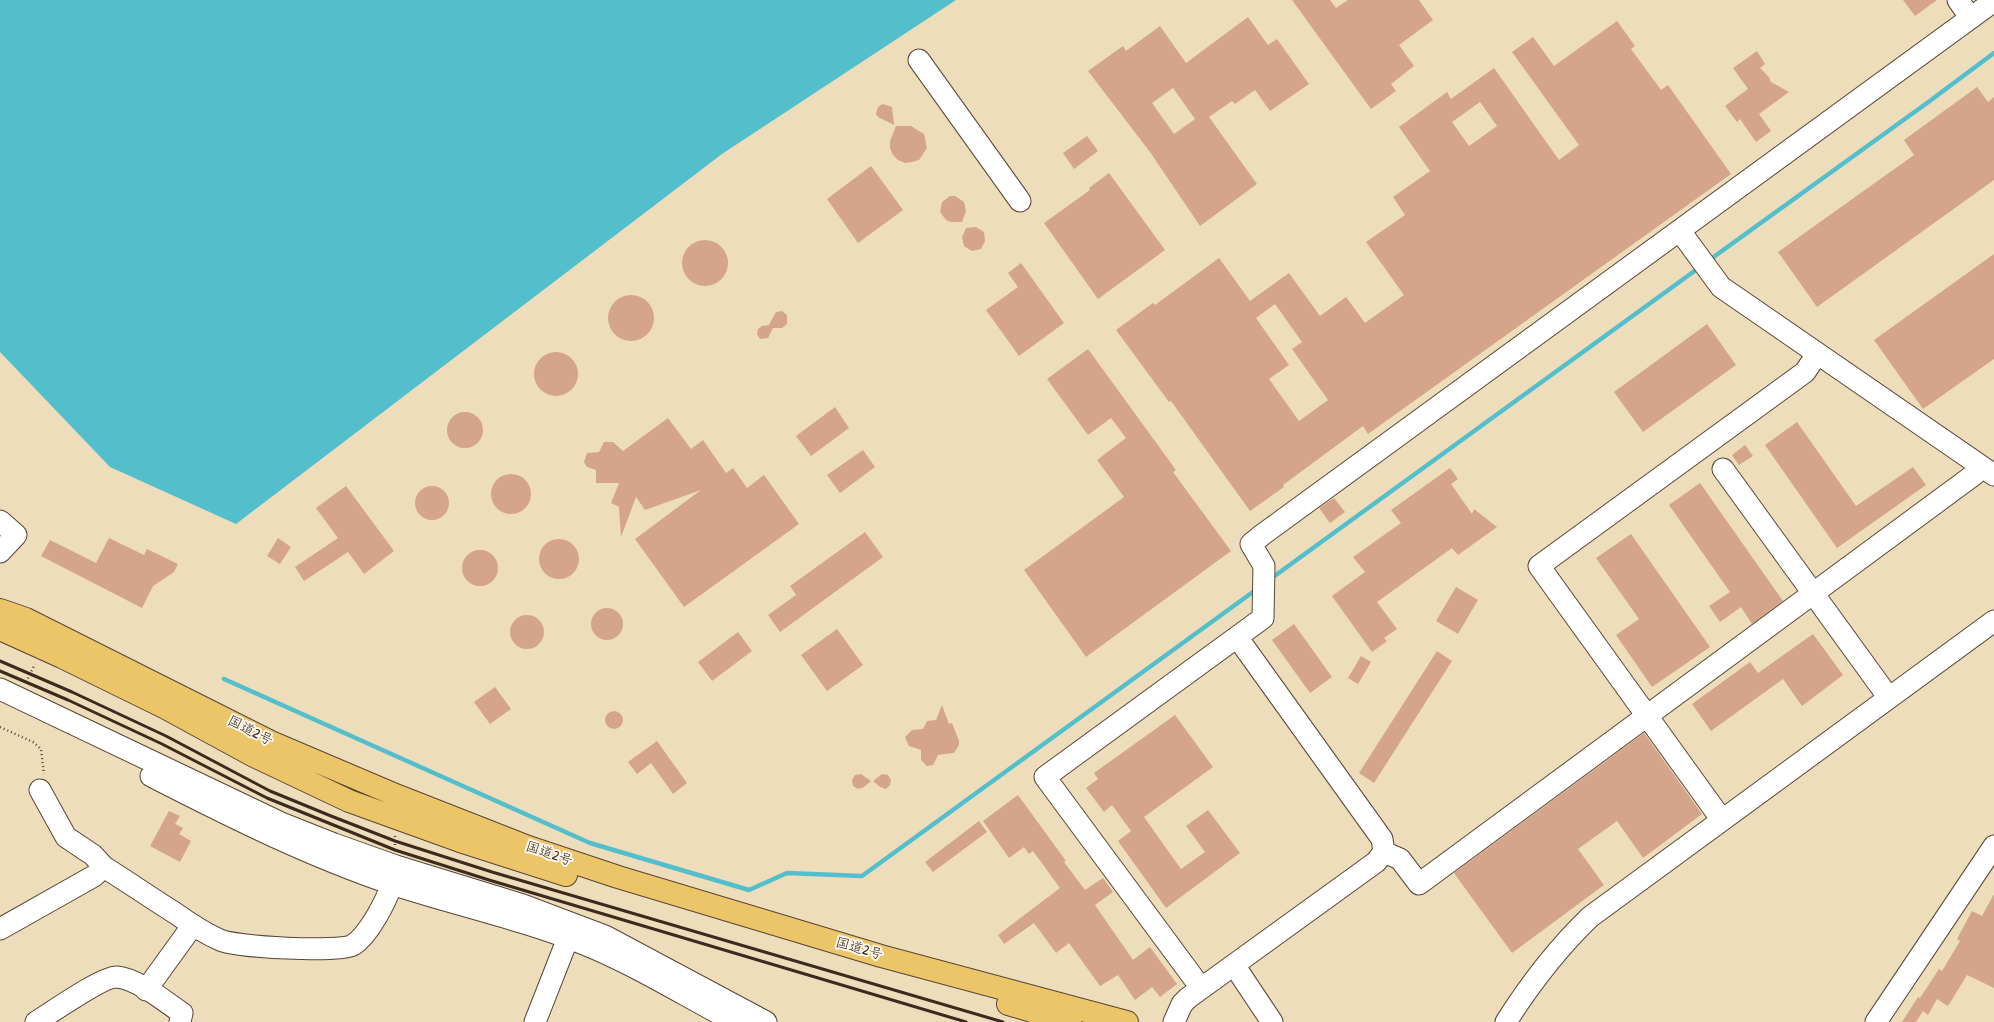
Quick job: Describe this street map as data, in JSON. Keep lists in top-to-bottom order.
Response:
{
  "streets": {
    "highway": ["国道2号"]
  }
}
